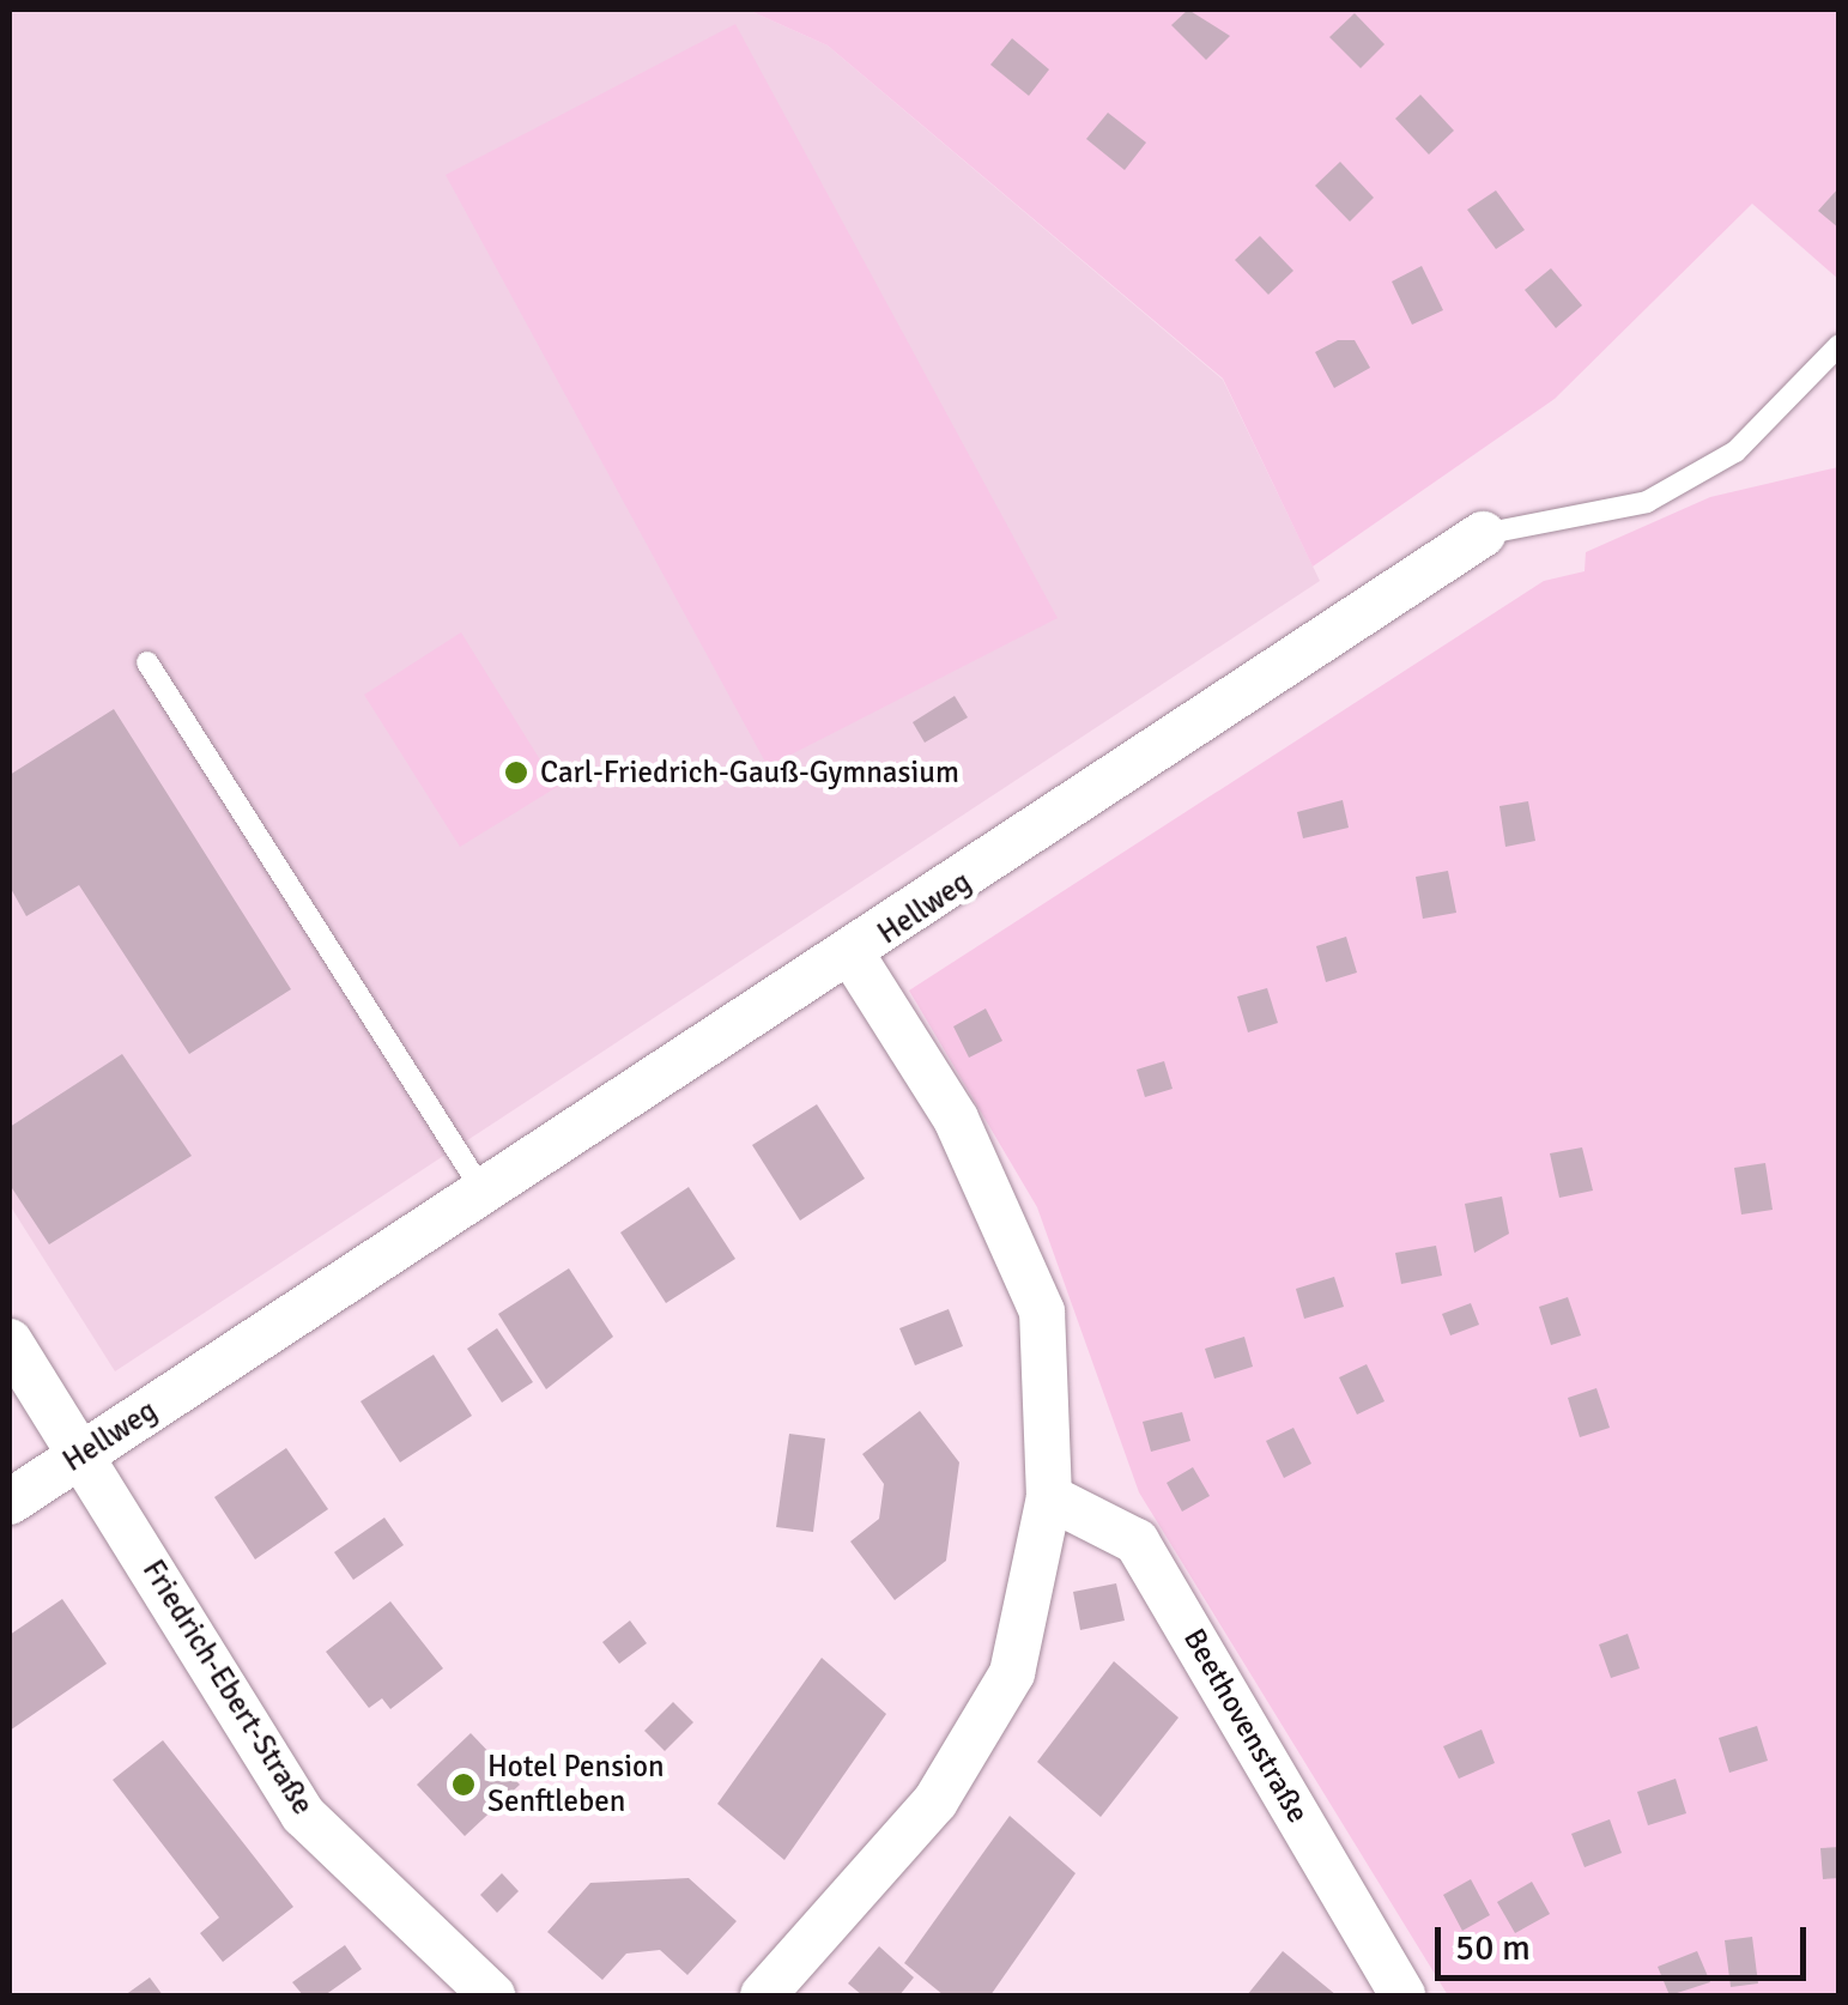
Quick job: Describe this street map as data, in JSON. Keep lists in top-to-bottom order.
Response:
{
  "streets": {
    "street": ["Hellweg", "Friedrich-Ebert-Straße", "Beethovenstraße"]
  },
  "crossings": [
    ["Hellweg", "Friedrich-Ebert-Straße"]
  ],
  "places": ["Carl-Friedrich-Gauß-Gymnasium", "Hotel Pension Senftleben"],
  "scale_bar": "50 m"
}
